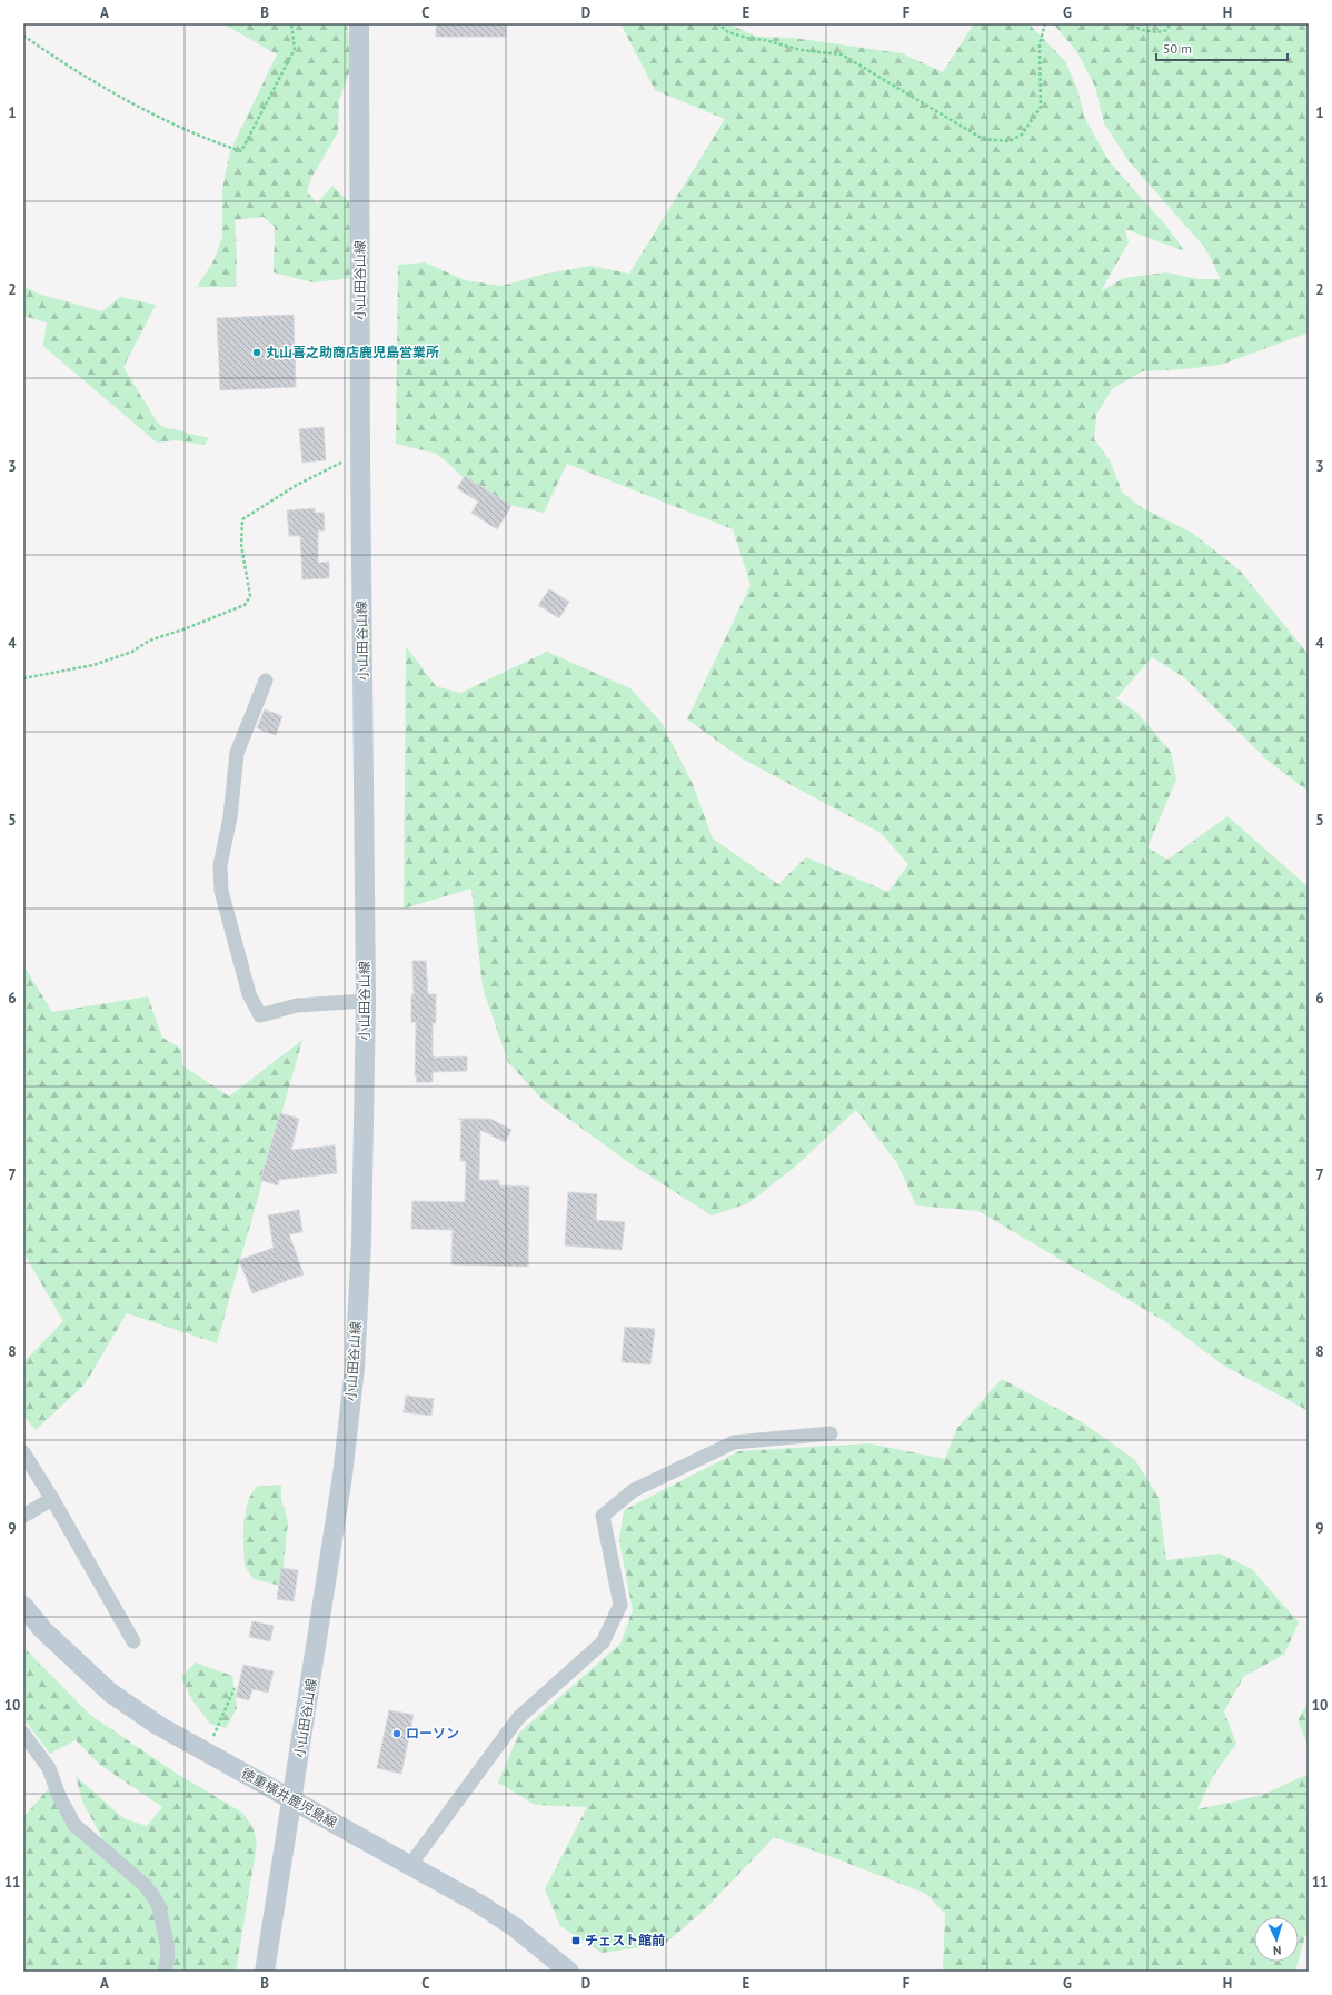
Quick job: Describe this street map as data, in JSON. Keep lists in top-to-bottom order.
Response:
{
  "streets": {
    "main road": ["小山田谷山線", "徳重横井鹿児島線"]
  },
  "crossings": [
    ["小山田谷山線", "徳重横井鹿児島線"]
  ],
  "places": {
    "other": ["丸山喜之助商店鹿児島営業所", "ローソン"],
    "transit": ["チェスト館前"]
  },
  "scale_bar": "50 m",
  "north": "bottom",
  "grid": {
    "columns": [
      "A",
      "B",
      "C",
      "D",
      "E",
      "F",
      "G",
      "H"
    ],
    "rows": [
      "1",
      "2",
      "3",
      "4",
      "5",
      "6",
      "7",
      "8",
      "9",
      "10",
      "11"
    ]
  }
}
